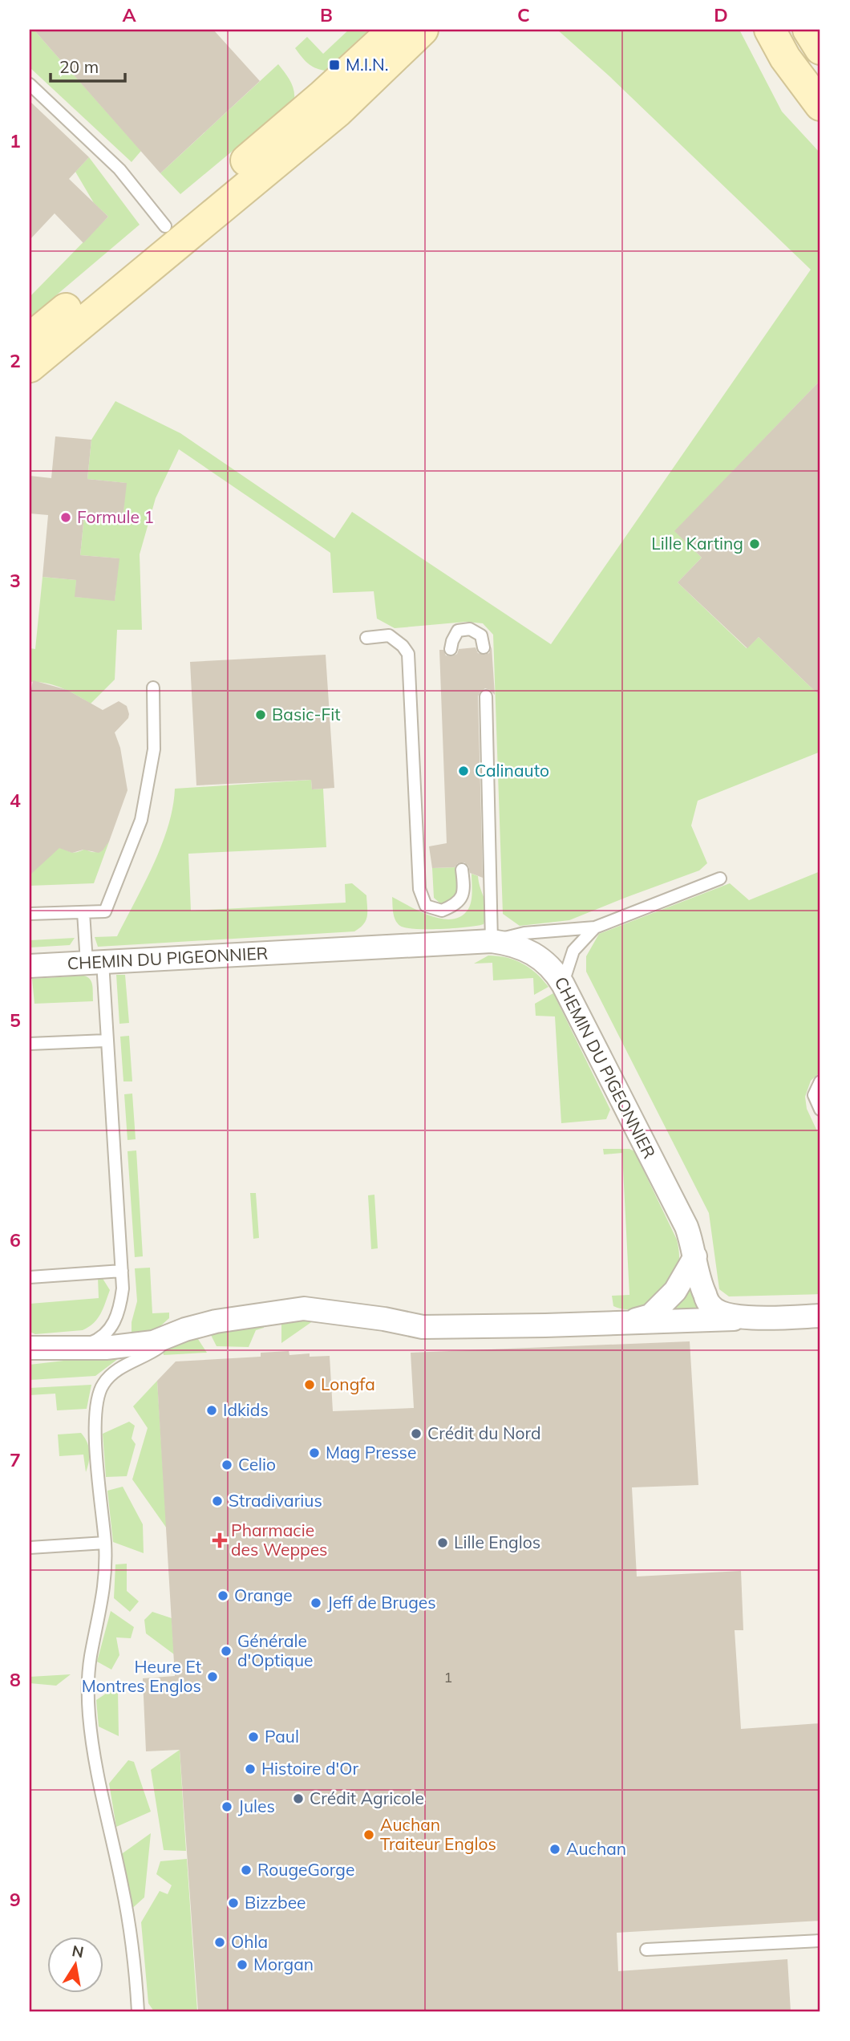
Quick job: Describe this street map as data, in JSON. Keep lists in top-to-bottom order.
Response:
{
  "streets": {
    "street": ["CHEMIN DU PIGEONNIER"]
  },
  "places": {
    "transit": ["M.I.N."],
    "other": [
      "Formule 1",
      "Lille Karting",
      "Basic-Fit",
      "Calinauto",
      "Longfa",
      "Idkids",
      "Crédit du Nord",
      "Mag Presse",
      "Celio",
      "Stradivarius",
      "Lille Englos",
      "Orange",
      "Jeff de Bruges",
      "Générale d'Optique",
      "Heure Et Montres Englos",
      "Paul",
      "Histoire d'Or",
      "Crédit Agricole",
      "Jules",
      "Auchan Traiteur Englos",
      "Auchan",
      "RougeGorge",
      "Bizzbee",
      "Ohla",
      "Morgan"
    ],
    "health": ["Pharmacie des Weppes"]
  },
  "house_numbers": ["1"],
  "scale_bar": "20 m",
  "north": "top",
  "grid": {
    "columns": [
      "A",
      "B",
      "C",
      "D"
    ],
    "rows": [
      "1",
      "2",
      "3",
      "4",
      "5",
      "6",
      "7",
      "8",
      "9"
    ]
  }
}
